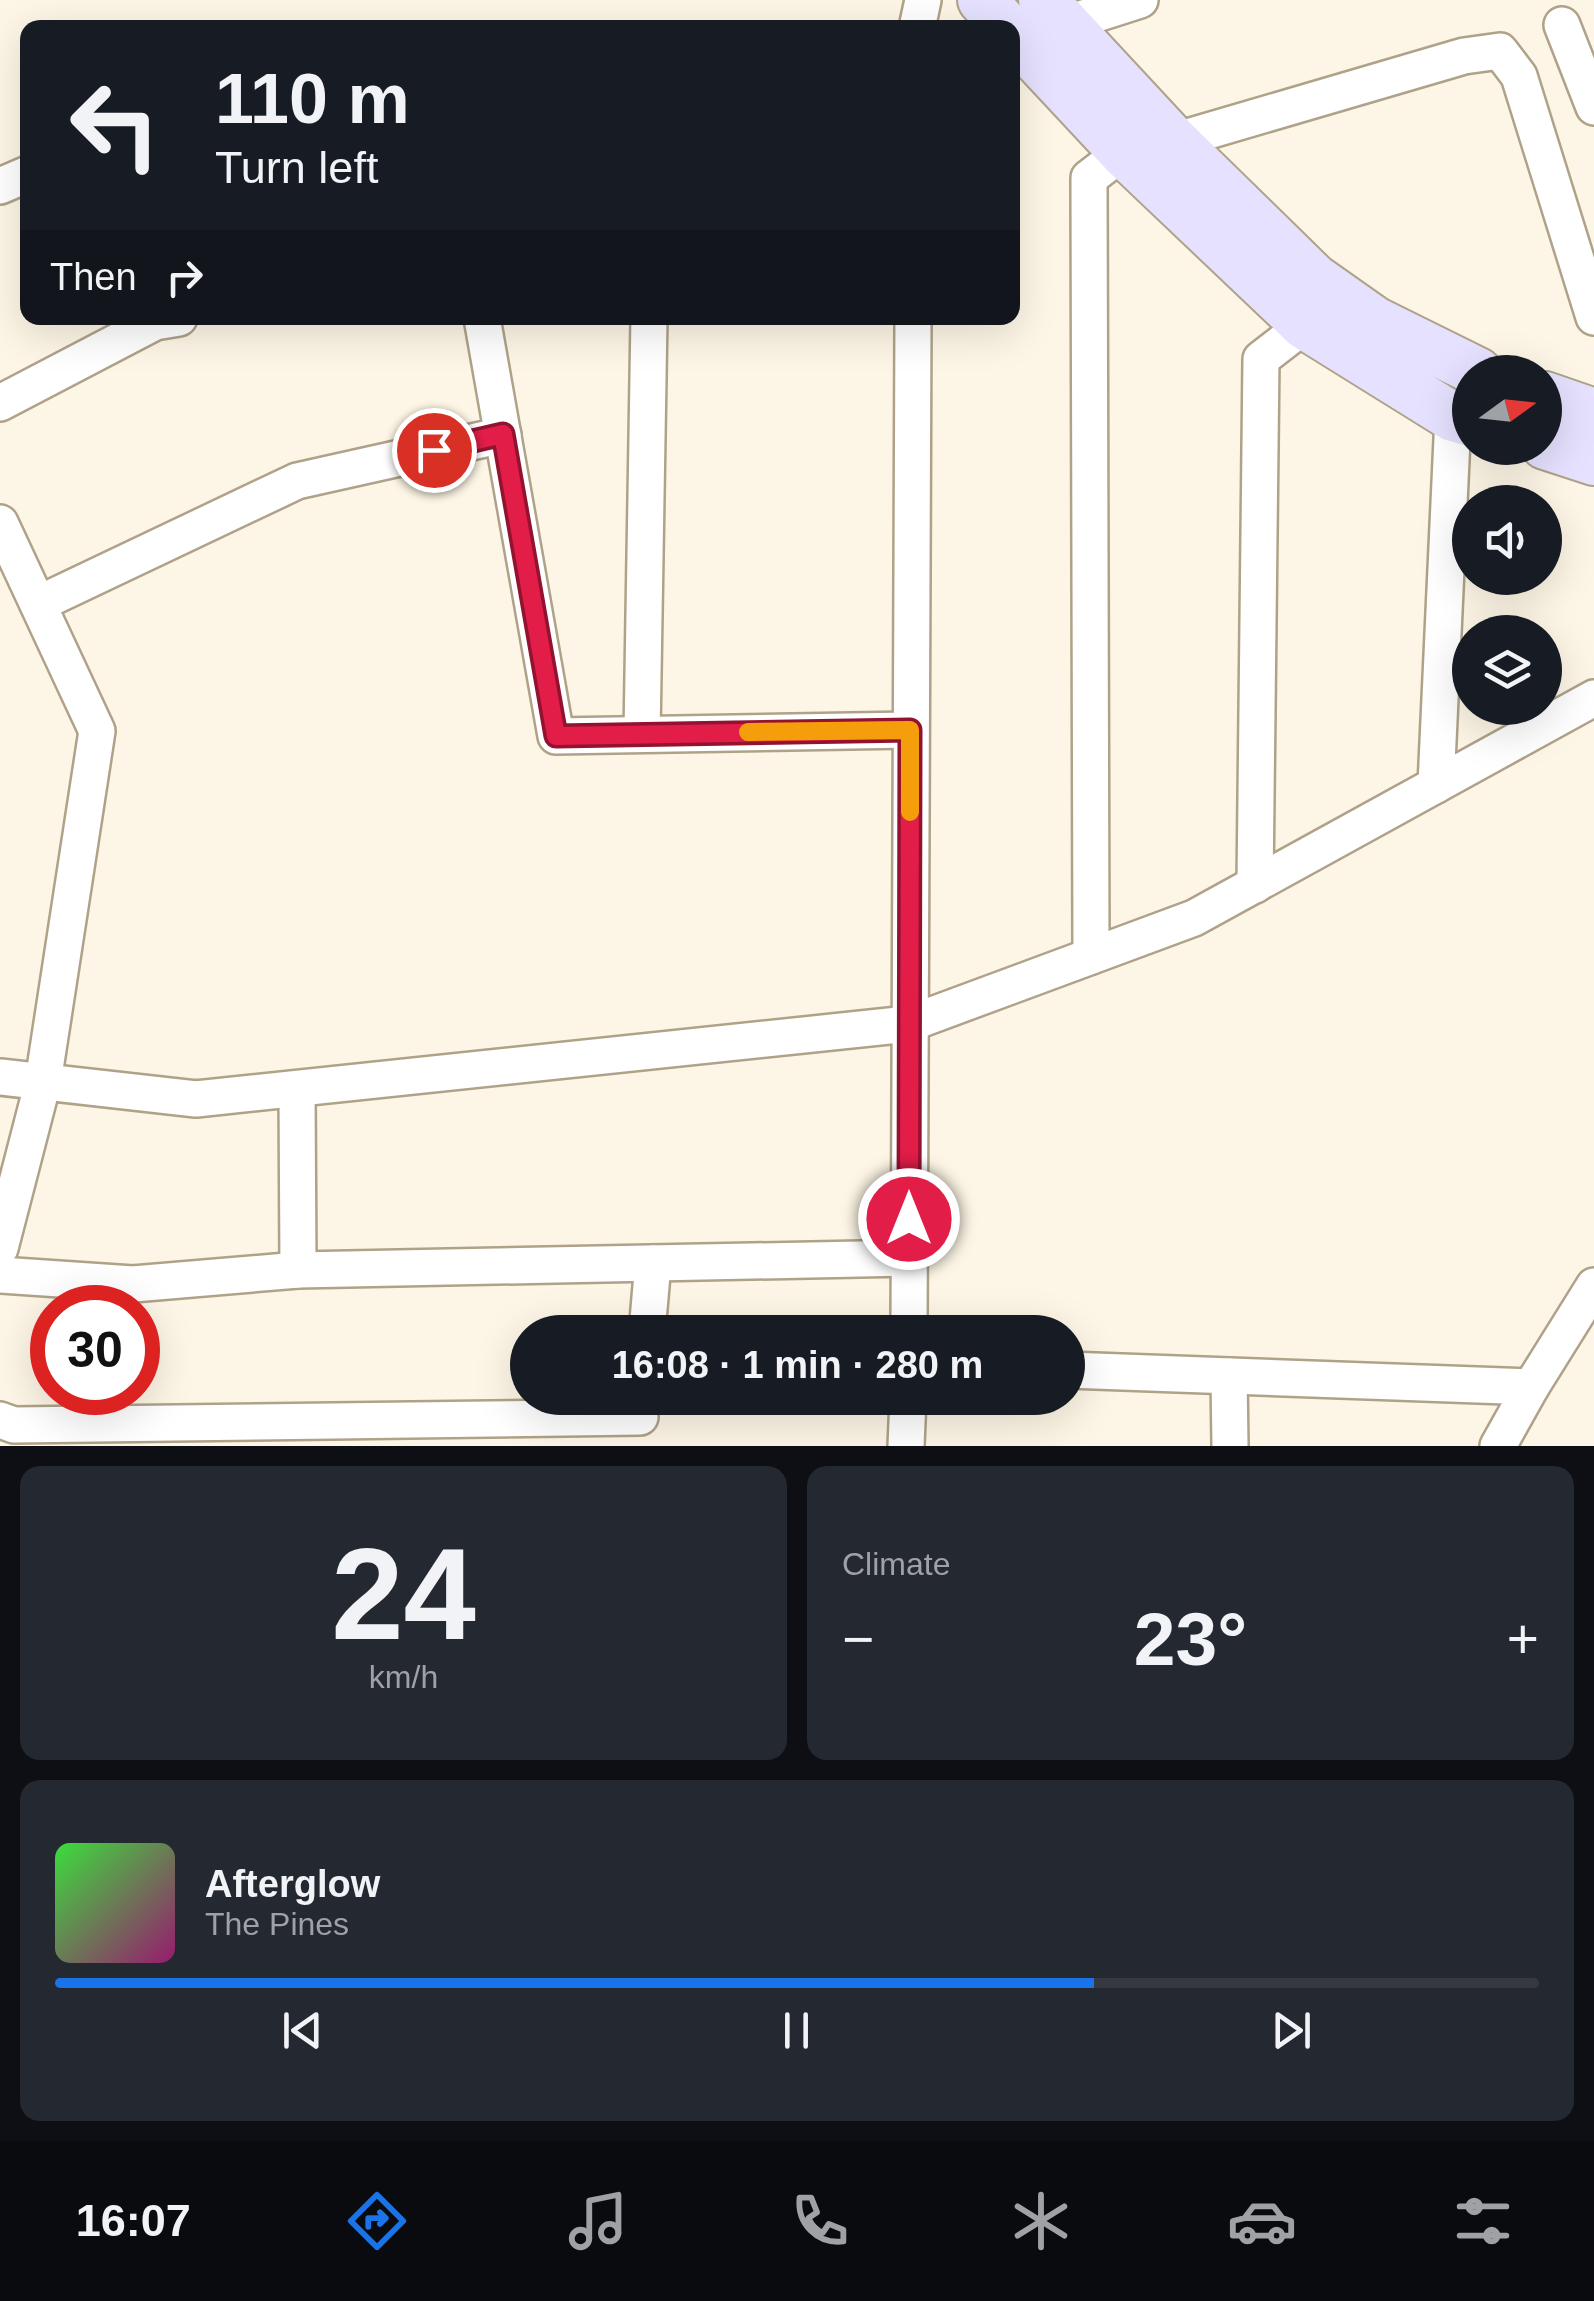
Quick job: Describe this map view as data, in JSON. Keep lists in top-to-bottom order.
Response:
{
  "north": "right",
  "page": {
    "turn": ["110 m", "Turn left"],
    "then": "Then",
    "limit": "30",
    "trip": "16:08 · 1 min · 280 m",
    "tile": [
      ["24", "km/h"],
      "Climate"
    ],
    "heat": ["−", "23°", "+"],
    "song": ["Afterglow", "The Pines"],
    "tabs": "16:07"
  }
}
